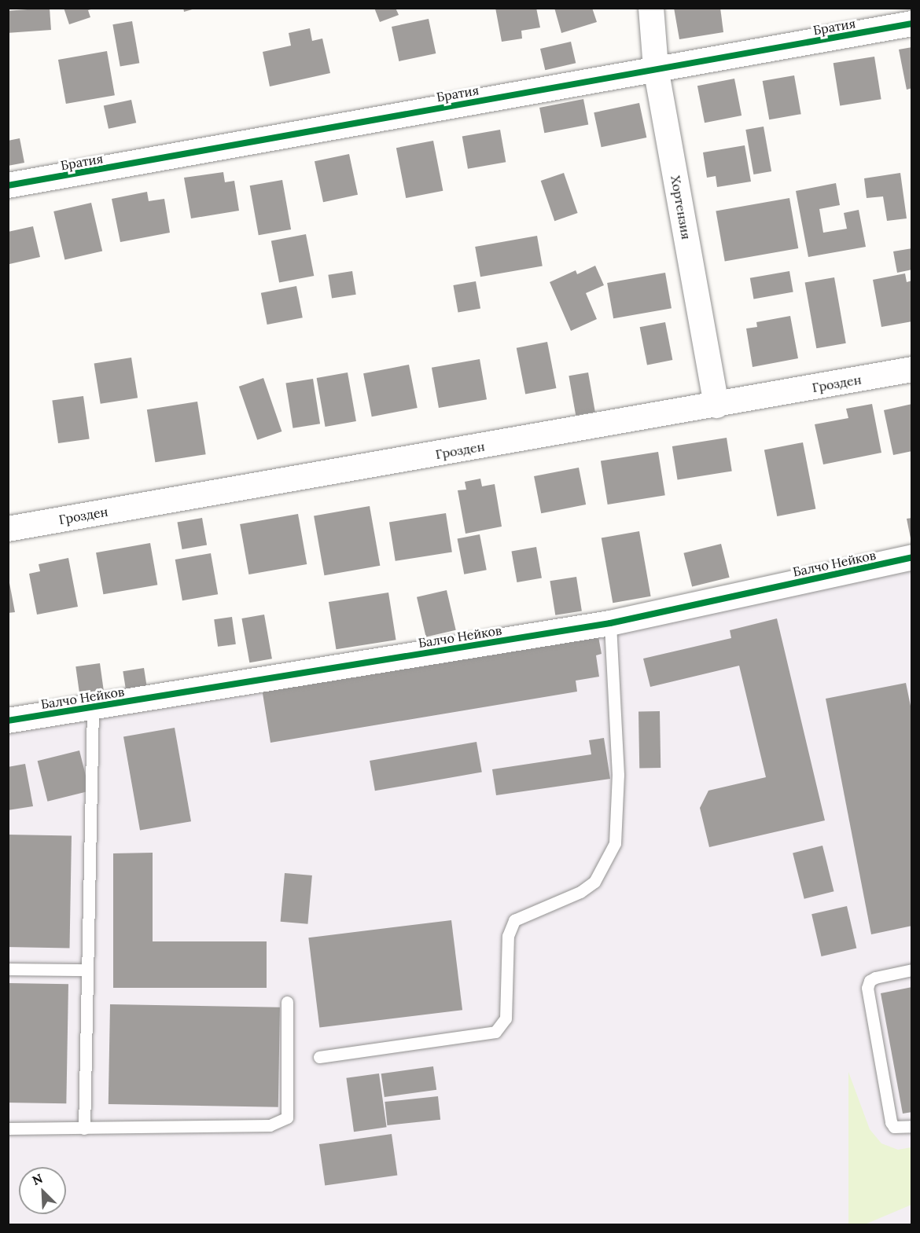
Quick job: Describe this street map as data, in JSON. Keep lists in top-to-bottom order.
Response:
{
  "streets": {
    "street": [
      "Братия",
      "Хортензия",
      "Грозден",
      "Балчо Нейков"
    ]
  },
  "crossings": [
    ["Братия", "Хортензия"],
    ["Хортензия", "Грозден"]
  ],
  "north": "top left"
}
